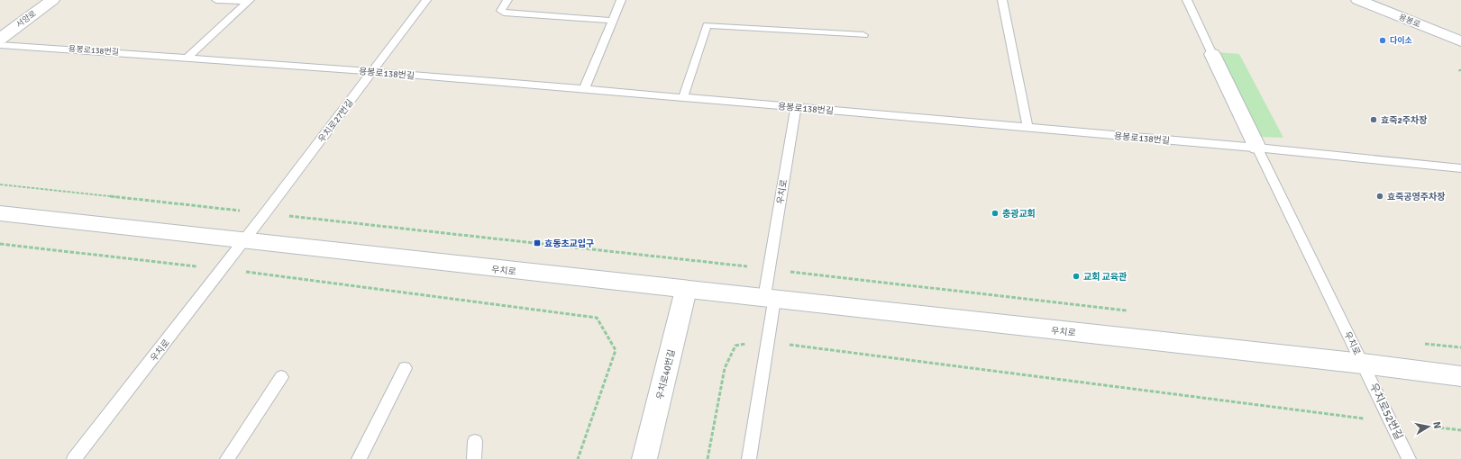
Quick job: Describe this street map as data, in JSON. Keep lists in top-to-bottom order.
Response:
{
  "streets": {
    "main road": [
      "서양로",
      "용봉로",
      "우치로",
      "우치로40번길"
    ],
    "lane": ["용봉로138번길", "우치로27번길", "우치로52번길"]
  },
  "crossings": [
    ["용봉로138번길", "우치로27번길"],
    ["용봉로138번길", "우치로"],
    ["우치로27번길", "우치로"],
    ["우치로", "우치로40번길"],
    ["우치로", "우치로52번길"]
  ],
  "places": {
    "other": [
      "다이소",
      "효죽2주차장",
      "효죽공영주차장",
      "충광교회",
      "교회 교육관"
    ],
    "transit": ["효동초교입구"]
  },
  "north": "right"
}
